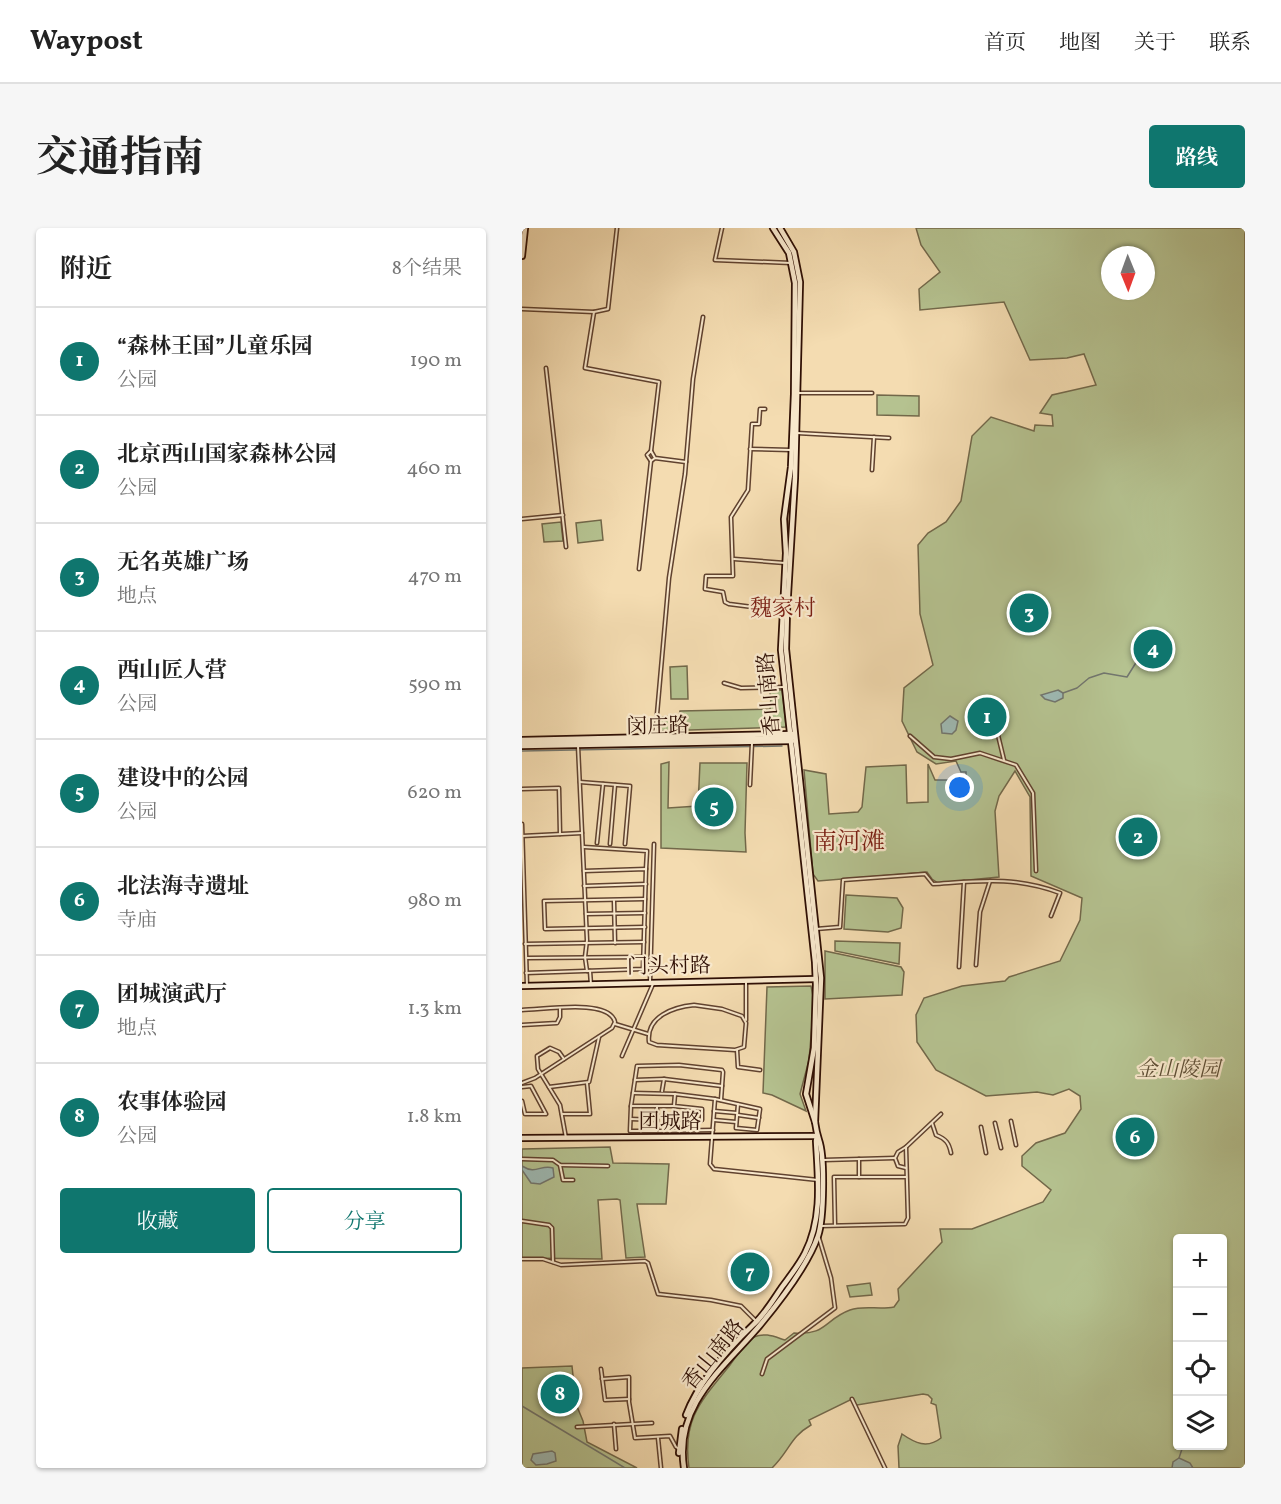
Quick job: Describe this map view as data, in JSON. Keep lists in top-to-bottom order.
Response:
{
  "streets": {
    "main road": [
      "香山南路",
      "闵庄路",
      "门头村路",
      "团城路"
    ]
  },
  "crossings": [
    ["香山南路", "闵庄路"],
    ["香山南路", "门头村路"],
    ["香山南路", "团城路"]
  ],
  "districts": ["魏家村", "南河滩"],
  "parks": ["金山陵园"],
  "north": "bottom",
  "page": {
    "header": "Waypost",
    "nav": [
      "首页",
      "地图",
      "关于",
      "联系"
    ],
    "title": "交通指南",
    "buttons": [
      "路线",
      ["收藏", "分享"]
    ],
    "heading": ["附近", "8个结果"],
    "list": [
      {
        "mark": "1",
        "name": "“森林王国”儿童乐园",
        "note": "公园",
        "value": "190 m"
      },
      {
        "mark": "2",
        "name": "北京西山国家森林公园",
        "note": "公园",
        "value": "460 m"
      },
      {
        "mark": "3",
        "name": "无名英雄广场",
        "note": "地点",
        "value": "470 m"
      },
      {
        "mark": "4",
        "name": "西山匠人营",
        "note": "公园",
        "value": "590 m"
      },
      {
        "mark": "5",
        "name": "建设中的公园",
        "note": "公园",
        "value": "620 m"
      },
      {
        "mark": "6",
        "name": "北法海寺遗址",
        "note": "寺庙",
        "value": "980 m"
      },
      {
        "mark": "7",
        "name": "团城演武厅",
        "note": "地点",
        "value": "1.3 km"
      },
      {
        "mark": "8",
        "name": "农事体验园",
        "note": "公园",
        "value": "1.8 km"
      }
    ],
    "pins": [
      "3",
      "4",
      "1",
      "5",
      "2",
      "6",
      "7",
      "8"
    ],
    "map_buttons": ["+", "−"]
  }
}
